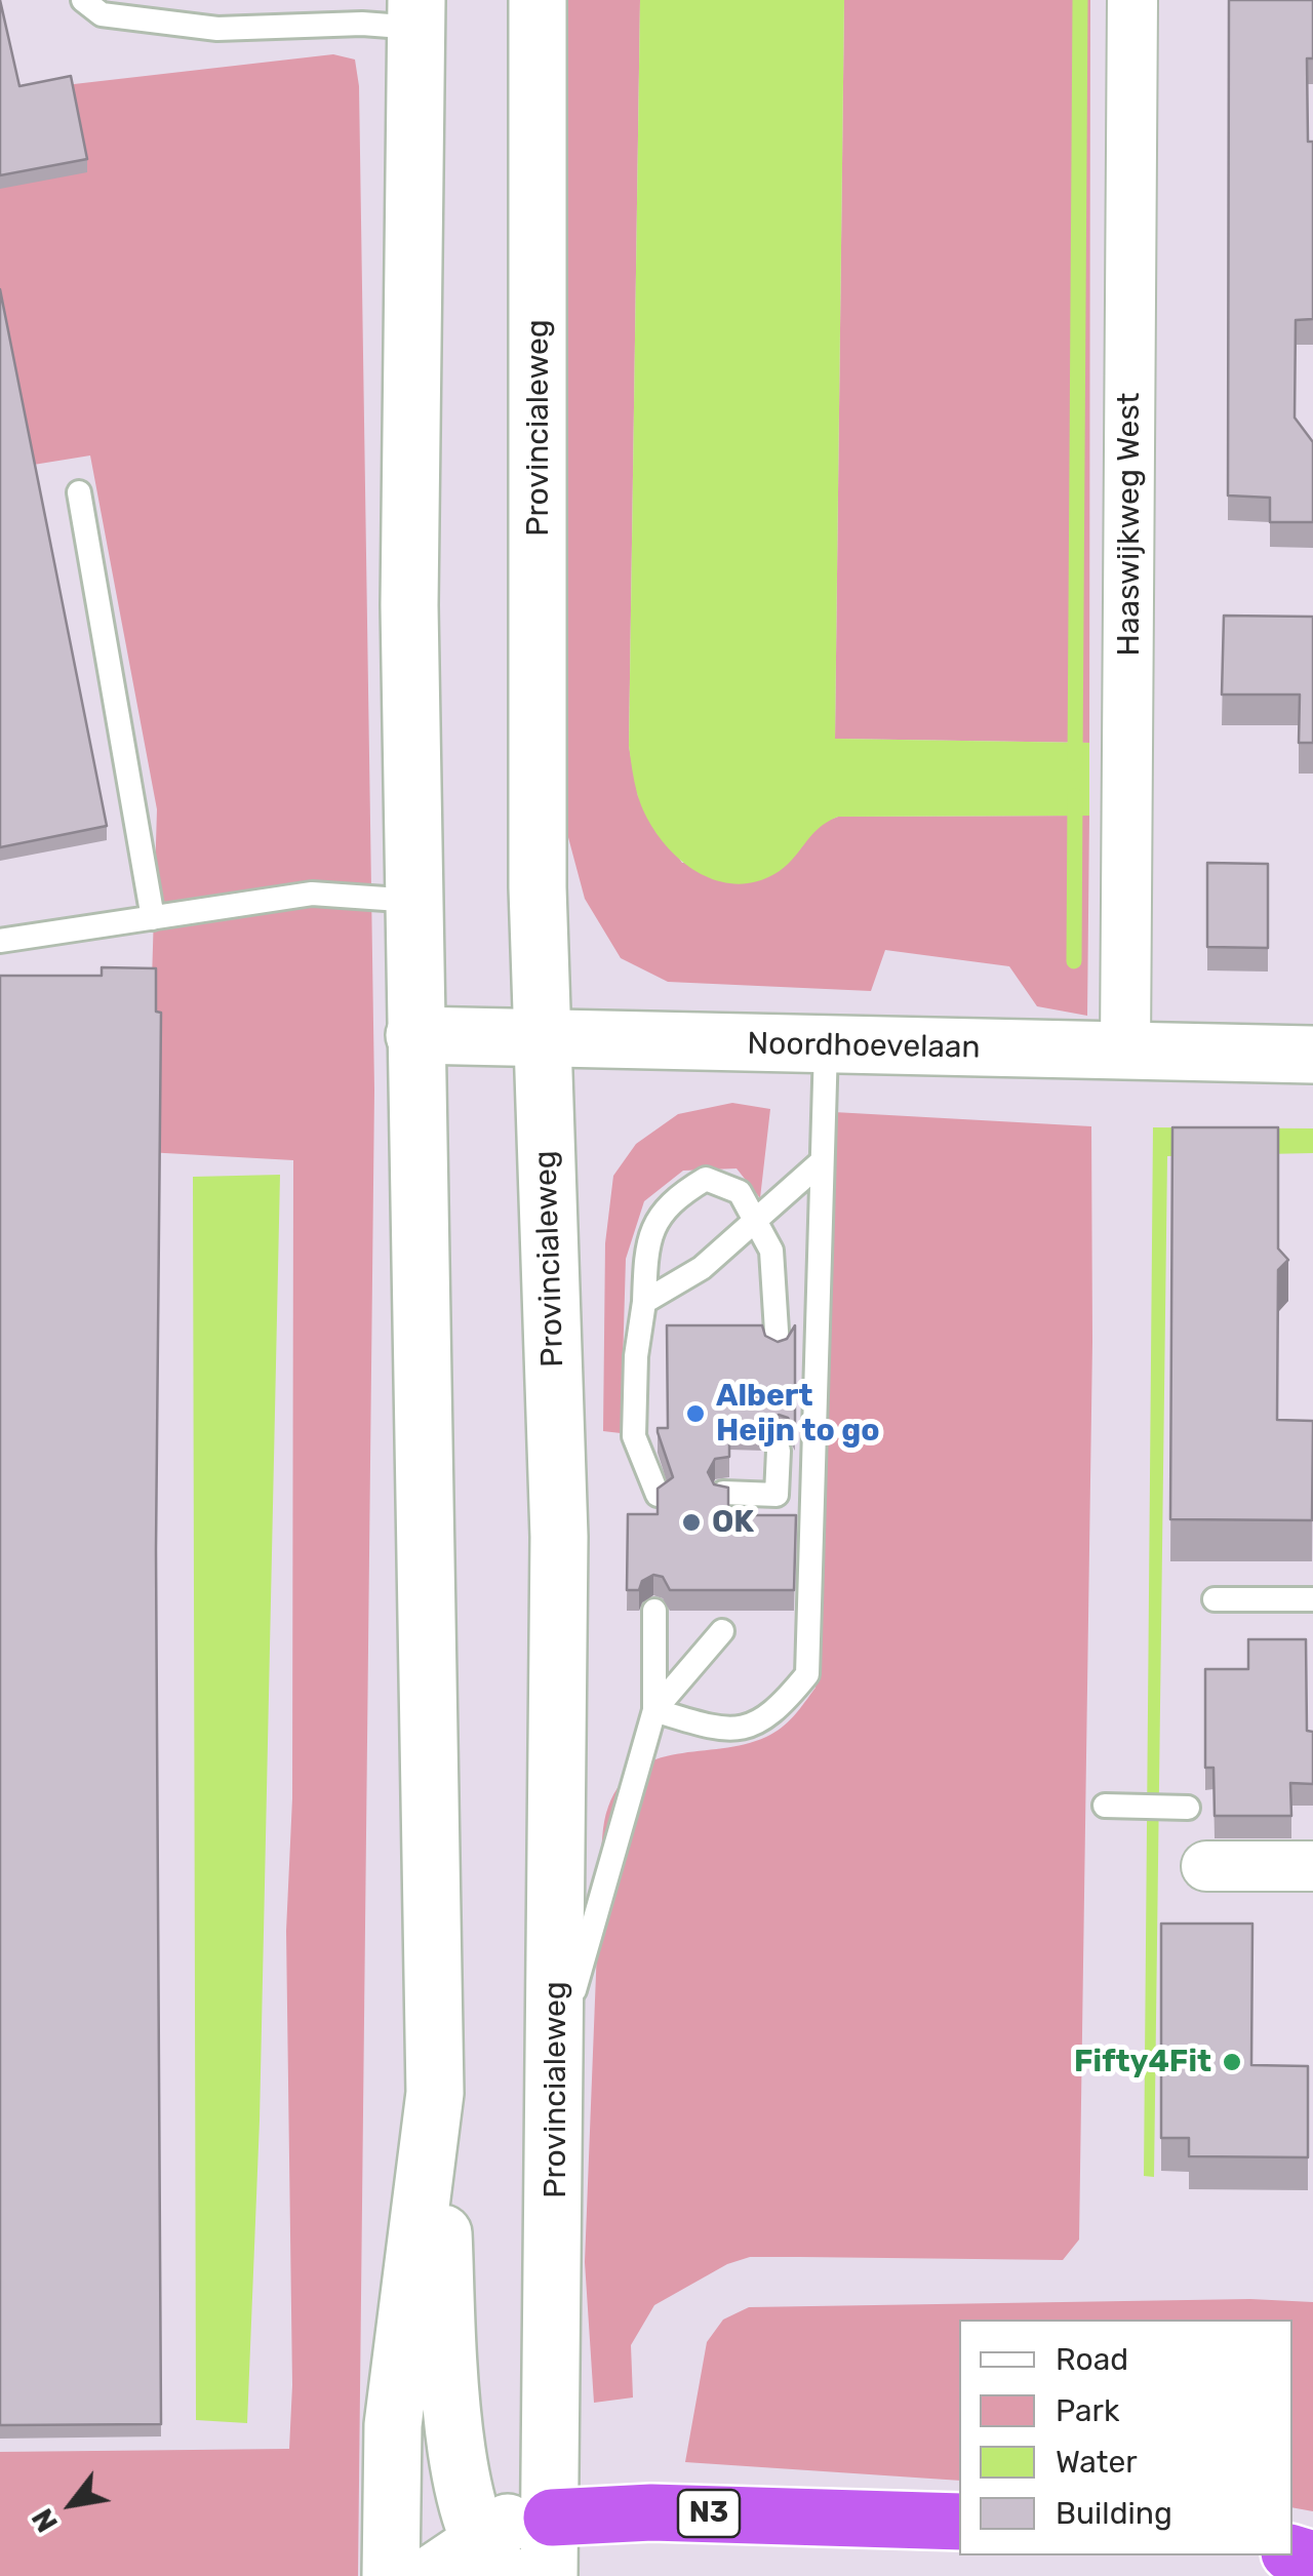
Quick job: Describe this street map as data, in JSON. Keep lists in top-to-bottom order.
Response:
{
  "streets": {
    "highway": ["N3"],
    "main road": ["Provincialeweg", "Noordhoevelaan"],
    "street": ["Haaswijkweg West"]
  },
  "crossings": [
    ["Provincialeweg", "Noordhoevelaan"],
    ["Provincialeweg", "N3"],
    ["Haaswijkweg West", "Noordhoevelaan"]
  ],
  "places": ["Albert Heijn to go", "OK", "Fifty4Fit"],
  "legend": [
    "Road",
    "Park",
    "Water",
    "Building"
  ],
  "north": "bottom left"
}
